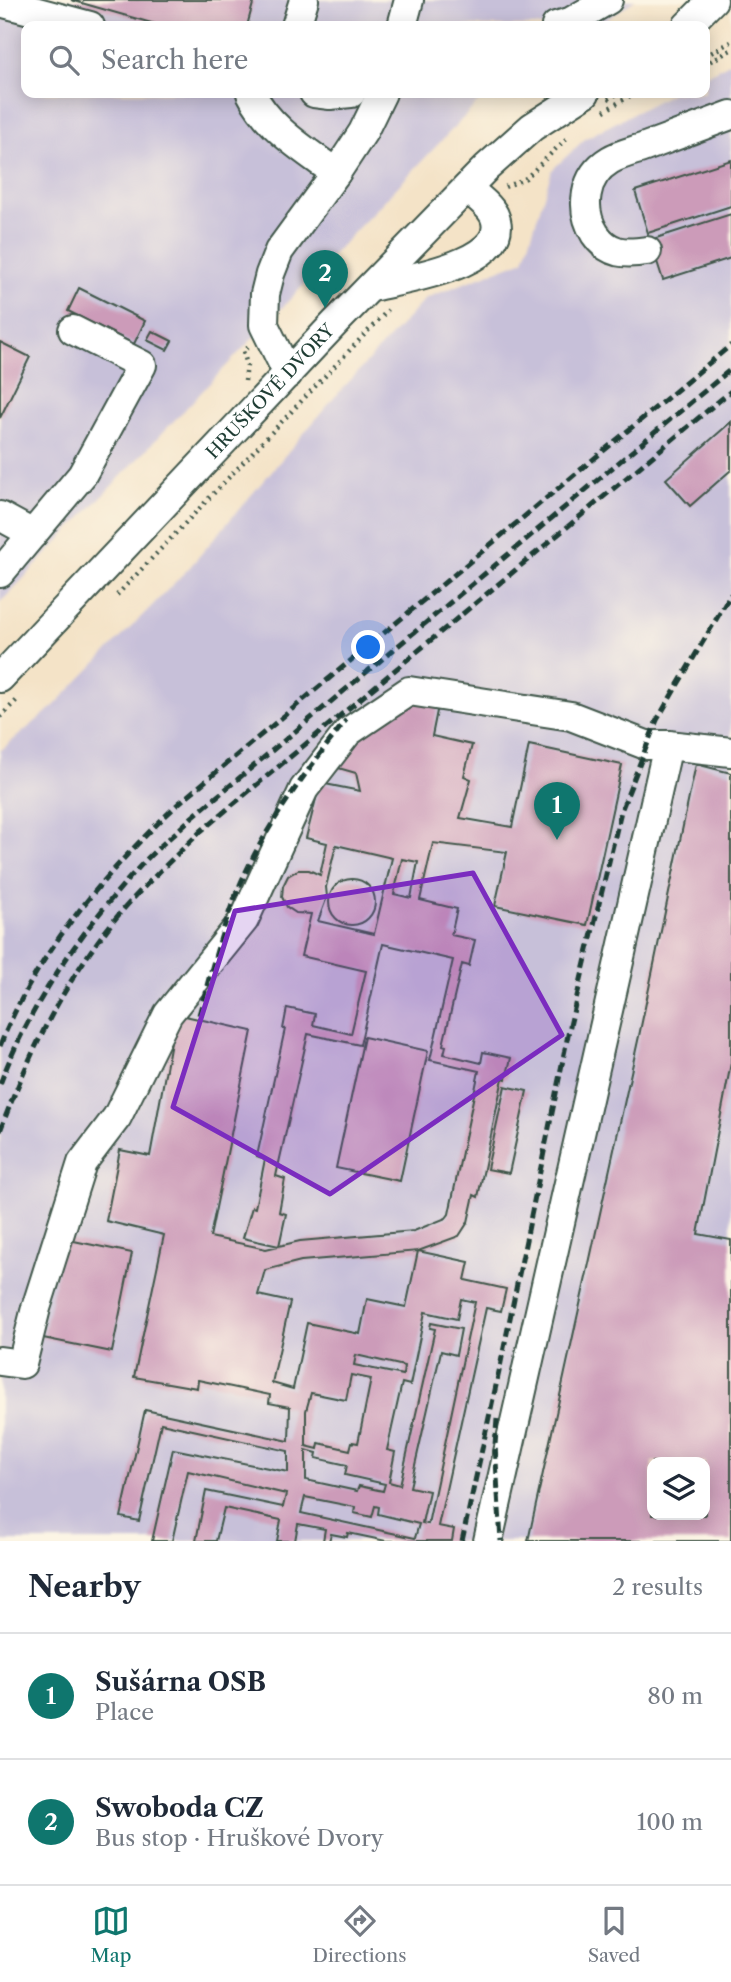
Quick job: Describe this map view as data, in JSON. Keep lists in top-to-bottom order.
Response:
{
  "streets": {
    "street": ["HRUŠKOVÉ DVORY"]
  },
  "page": {
    "search": "Search here",
    "pins": ["2", "1"],
    "heading": ["Nearby", "2 results"],
    "list": [
      {
        "mark": "1",
        "name": "Sušárna OSB",
        "note": "Place",
        "value": "80 m"
      },
      {
        "mark": "2",
        "name": "Swoboda CZ",
        "note": "Bus stop · Hruškové Dvory",
        "value": "100 m"
      }
    ],
    "nav": ["Map", "Directions", "Saved"]
  }
}
